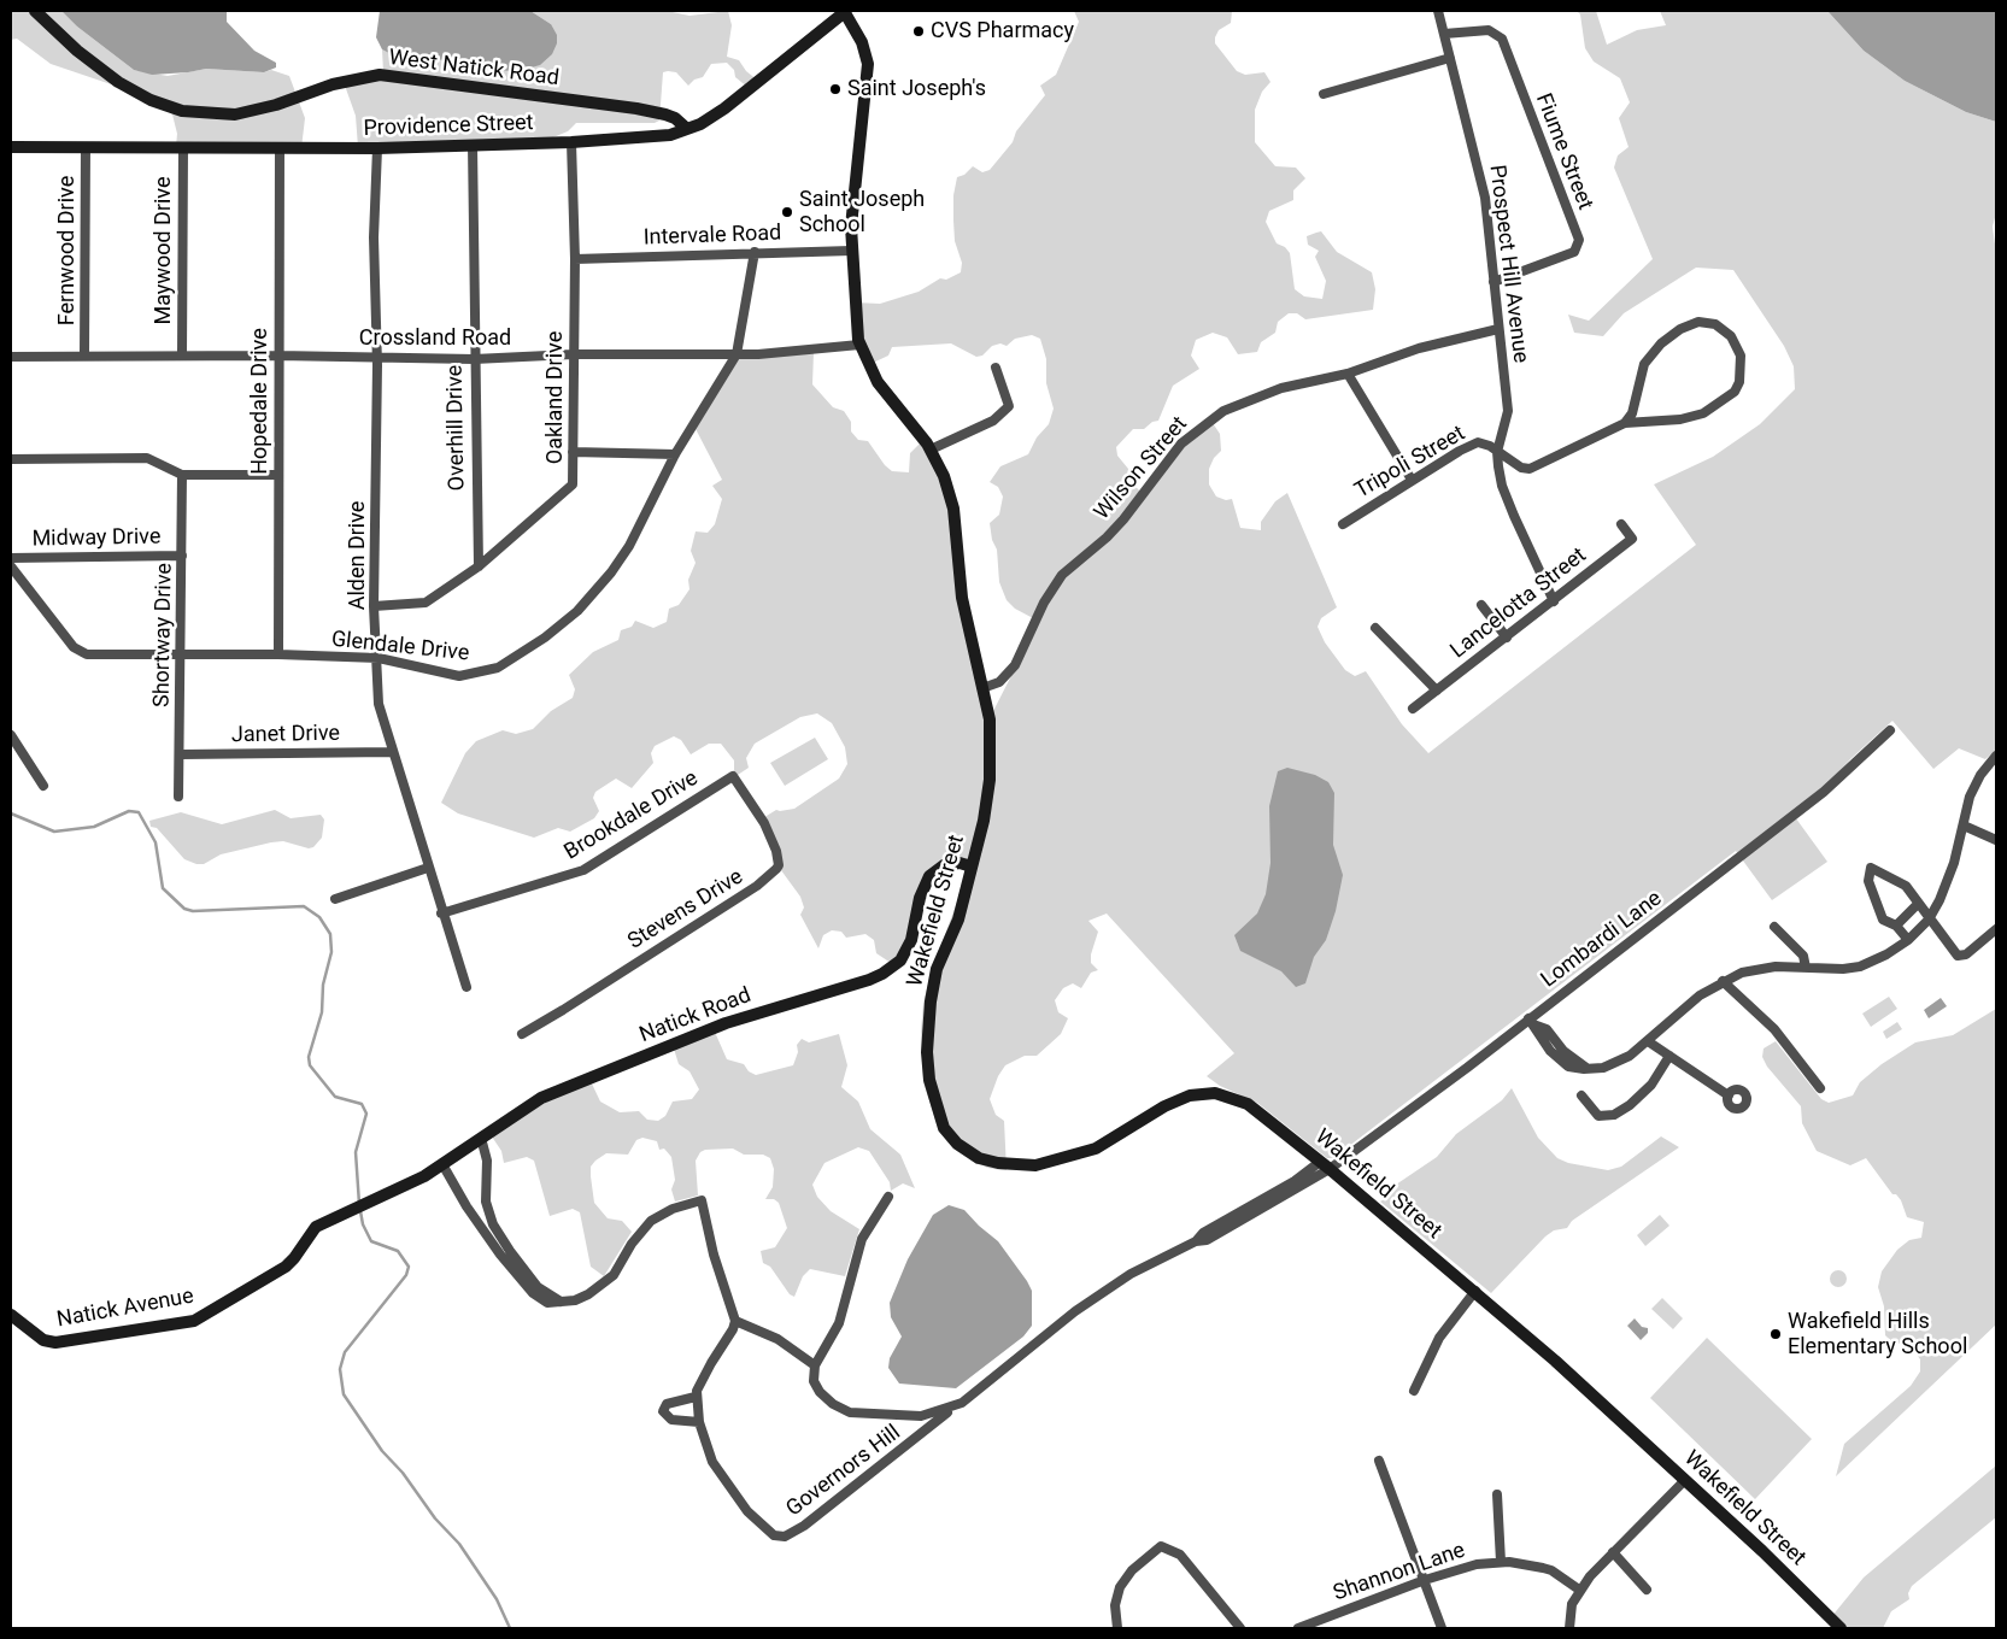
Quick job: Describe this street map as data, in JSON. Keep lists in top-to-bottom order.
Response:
{
  "streets": {
    "street": [
      "West Natick Road",
      "Providence Street",
      "Fiume Street",
      "Intervale Road",
      "Fernwood Drive",
      "Maywood Drive",
      "Prospect Hill Avenue",
      "Crossland Road",
      "Oakland Drive",
      "Hopedale Drive",
      "Overhill Drive",
      "Tripoli Street",
      "Wilson Street",
      "Midway Drive",
      "Alden Drive",
      "Lancelotta Street",
      "Shortway Drive",
      "Glendale Drive",
      "Janet Drive",
      "Brookdale Drive",
      "Stevens Drive",
      "Wakefield Street",
      "Lombardi Lane",
      "Natick Road",
      "Natick Avenue",
      "Governors Hill",
      "Shannon Lane"
    ]
  },
  "crossings": [
    ["West Natick Road", "Providence Street"],
    ["Providence Street", "Fernwood Drive"],
    ["Providence Street", "Maywood Drive"],
    ["Providence Street", "Oakland Drive"],
    ["Providence Street", "Hopedale Drive"],
    ["Providence Street", "Overhill Drive"],
    ["Providence Street", "Alden Drive"],
    ["Providence Street", "Wakefield Street"],
    ["Fiume Street", "Prospect Hill Avenue"],
    ["Intervale Road", "Oakland Drive"],
    ["Intervale Road", "Glendale Drive"],
    ["Intervale Road", "Wakefield Street"],
    ["Fernwood Drive", "Crossland Road"],
    ["Maywood Drive", "Crossland Road"],
    ["Prospect Hill Avenue", "Tripoli Street"],
    ["Prospect Hill Avenue", "Wilson Street"],
    ["Crossland Road", "Oakland Drive"],
    ["Crossland Road", "Hopedale Drive"],
    ["Crossland Road", "Overhill Drive"],
    ["Crossland Road", "Alden Drive"],
    ["Crossland Road", "Glendale Drive"],
    ["Crossland Road", "Wakefield Street"],
    ["Oakland Drive", "Overhill Drive"],
    ["Oakland Drive", "Alden Drive"],
    ["Hopedale Drive", "Glendale Drive"],
    ["Wilson Street", "Wakefield Street"],
    ["Midway Drive", "Shortway Drive"],
    ["Alden Drive", "Glendale Drive"],
    ["Alden Drive", "Janet Drive"],
    ["Alden Drive", "Brookdale Drive"],
    ["Shortway Drive", "Glendale Drive"],
    ["Shortway Drive", "Janet Drive"],
    ["Brookdale Drive", "Stevens Drive"],
    ["Wakefield Street", "Lombardi Lane"],
    ["Wakefield Street", "Natick Road"],
    ["Wakefield Street", "Governors Hill"],
    ["Lombardi Lane", "Governors Hill"],
    ["Natick Road", "Natick Avenue"]
  ],
  "places": [
    "CVS Pharmacy",
    "Saint Joseph's",
    "Saint Joseph School",
    "Wakefield Hills Elementary School"
  ]
}
